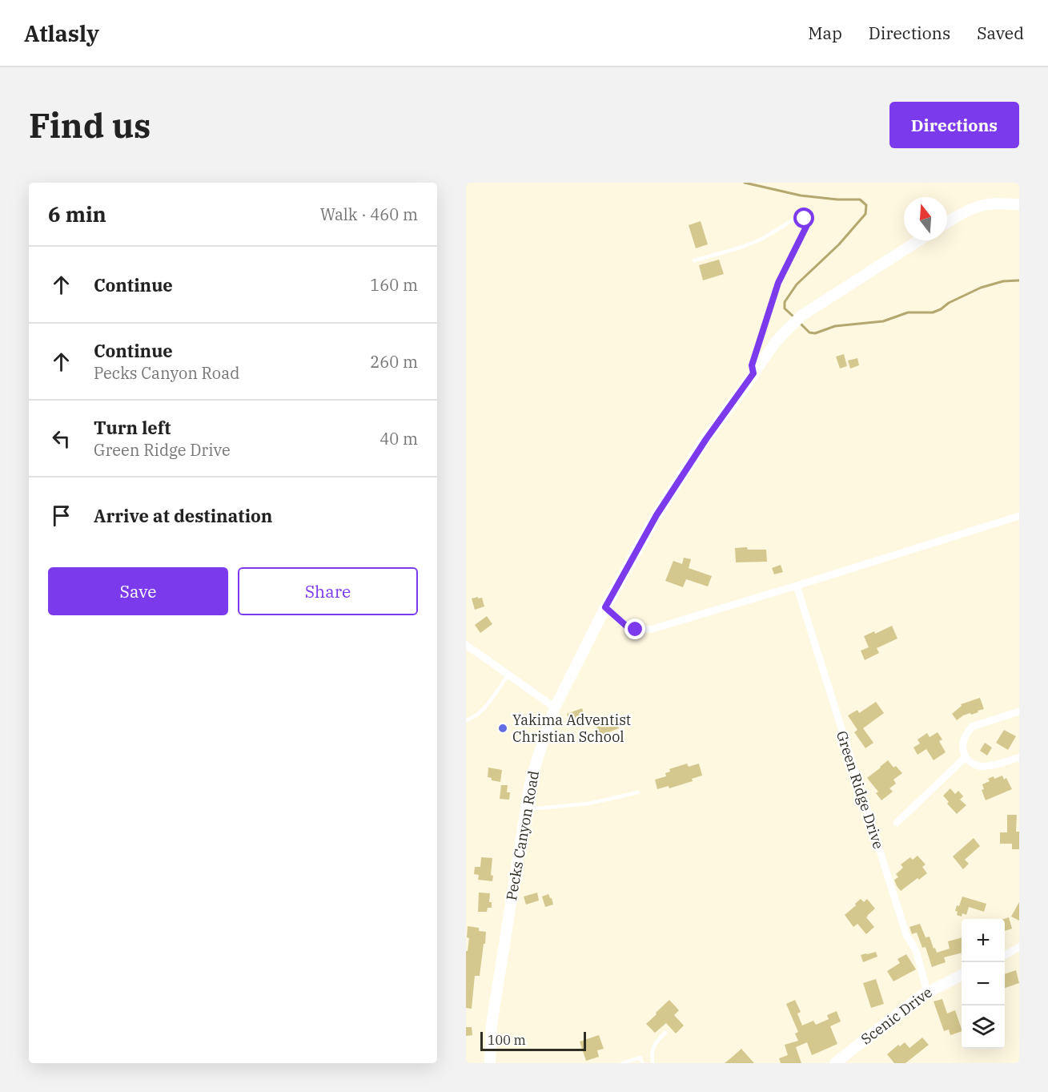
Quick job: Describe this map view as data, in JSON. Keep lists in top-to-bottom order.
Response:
{
  "streets": {
    "street": ["Green Ridge Drive", "Pecks Canyon Road", "Scenic Drive"]
  },
  "crossings": [
    ["Green Ridge Drive", "Scenic Drive"]
  ],
  "places": ["Yakima Adventist Christian School"],
  "scale_bar": "100 m",
  "north": "top",
  "page": {
    "header": "Atlasly",
    "nav": ["Map", "Directions", "Saved"],
    "buttons": [
      "Directions",
      ["Save", "Share"]
    ],
    "title": "Find us",
    "heading": ["6 min", "Walk · 460 m"],
    "list": [
      ["Continue", "160 m"],
      ["Continue", "Pecks Canyon Road", "260 m"],
      ["Turn left", "Green Ridge Drive", "40 m"],
      "Arrive at destination"
    ],
    "map_buttons": ["+", "−"],
    "scale": "100 m"
  }
}
